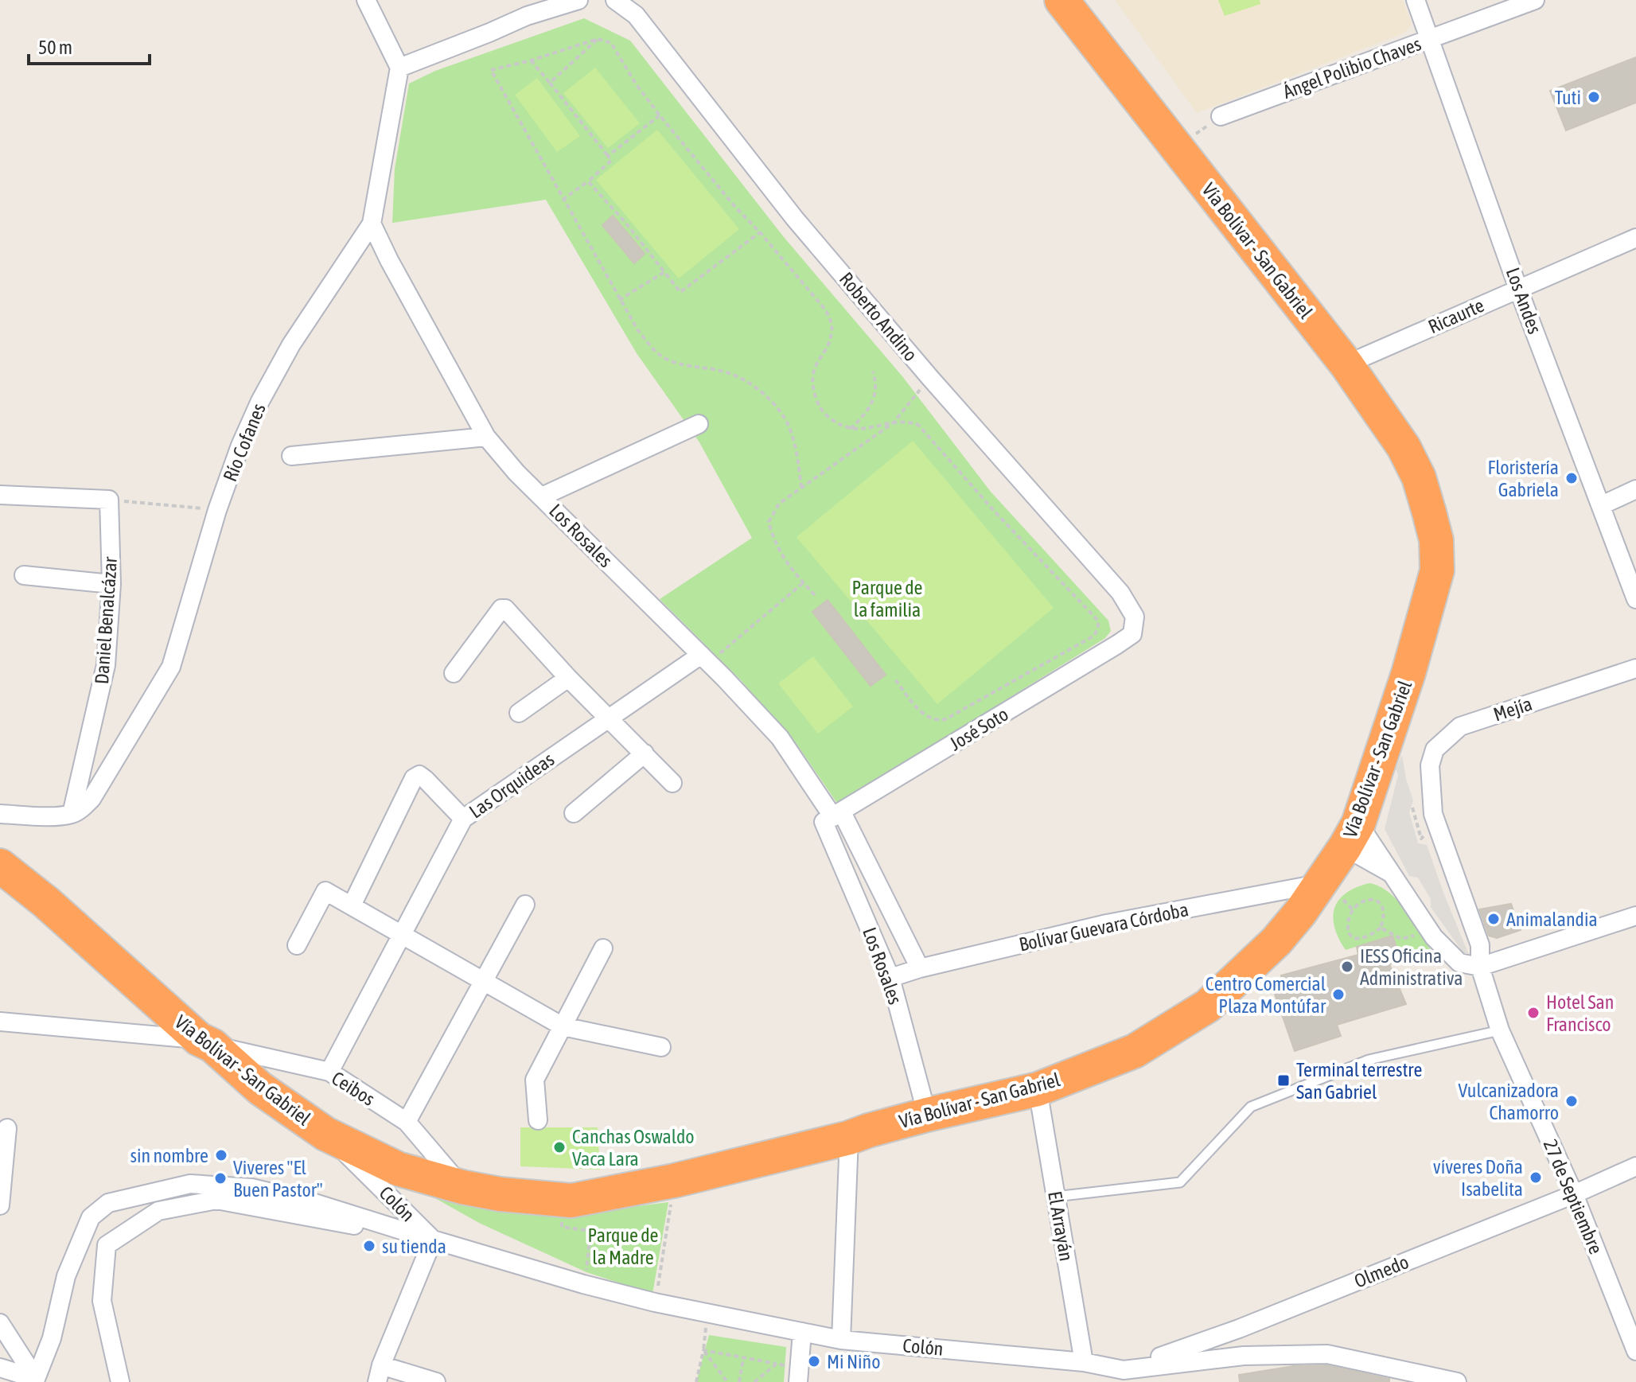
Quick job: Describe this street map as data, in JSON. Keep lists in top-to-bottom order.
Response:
{
  "streets": {
    "highway": ["Vía Bolívar - San Gabriel"],
    "street": [
      "Ángel Polibio Chaves",
      "Los Andes",
      "Ricaurte",
      "Roberto Andino",
      "Río Cofanes",
      "Los Rosales",
      "Daniel Benalcázar",
      "Mejía",
      "José Soto",
      "Las Orquideas",
      "Bolívar Guevara Córdoba",
      "Ceibos",
      "27 de Septiembre",
      "Colón",
      "El Arrayán",
      "Olmedo"
    ]
  },
  "crossings": [
    ["Ángel Polibio Chaves", "Los Andes"],
    ["Vía Bolívar - San Gabriel", "Ricaurte"],
    ["Vía Bolívar - San Gabriel", "Los Rosales"],
    ["Vía Bolívar - San Gabriel", "Bolívar Guevara Córdoba"],
    ["Vía Bolívar - San Gabriel", "Ceibos"],
    ["Vía Bolívar - San Gabriel", "Colón"],
    ["Vía Bolívar - San Gabriel", "El Arrayán"],
    ["Los Andes", "Ricaurte"],
    ["Roberto Andino", "José Soto"],
    ["Río Cofanes", "Los Rosales"],
    ["Río Cofanes", "Daniel Benalcázar"],
    ["Los Rosales", "José Soto"],
    ["Los Rosales", "Las Orquideas"],
    ["Los Rosales", "Bolívar Guevara Córdoba"],
    ["Mejía", "27 de Septiembre"],
    ["Las Orquideas", "Ceibos"],
    ["27 de Septiembre", "Olmedo"],
    ["Colón", "El Arrayán"],
    ["Colón", "Olmedo"]
  ],
  "parks": ["Parque de la familia", "Parque de la Madre"],
  "places": {
    "other": [
      "Tuti",
      "Floristería Gabriela",
      "Animalandia",
      "IESS Oficina Administrativa",
      "Centro Comercial Plaza Montúfar",
      "Hotel San Francisco",
      "Vulcanizadora Chamorro",
      "Canchas Oswaldo Vaca Lara",
      "sin nombre",
      "víveres Doña Isabelita",
      "Viveres \"El Buen Pastor\"",
      "su tienda",
      "Mi Niño"
    ],
    "transit": ["Terminal terrestre San Gabriel"]
  },
  "scale_bar": "50 m"
}
